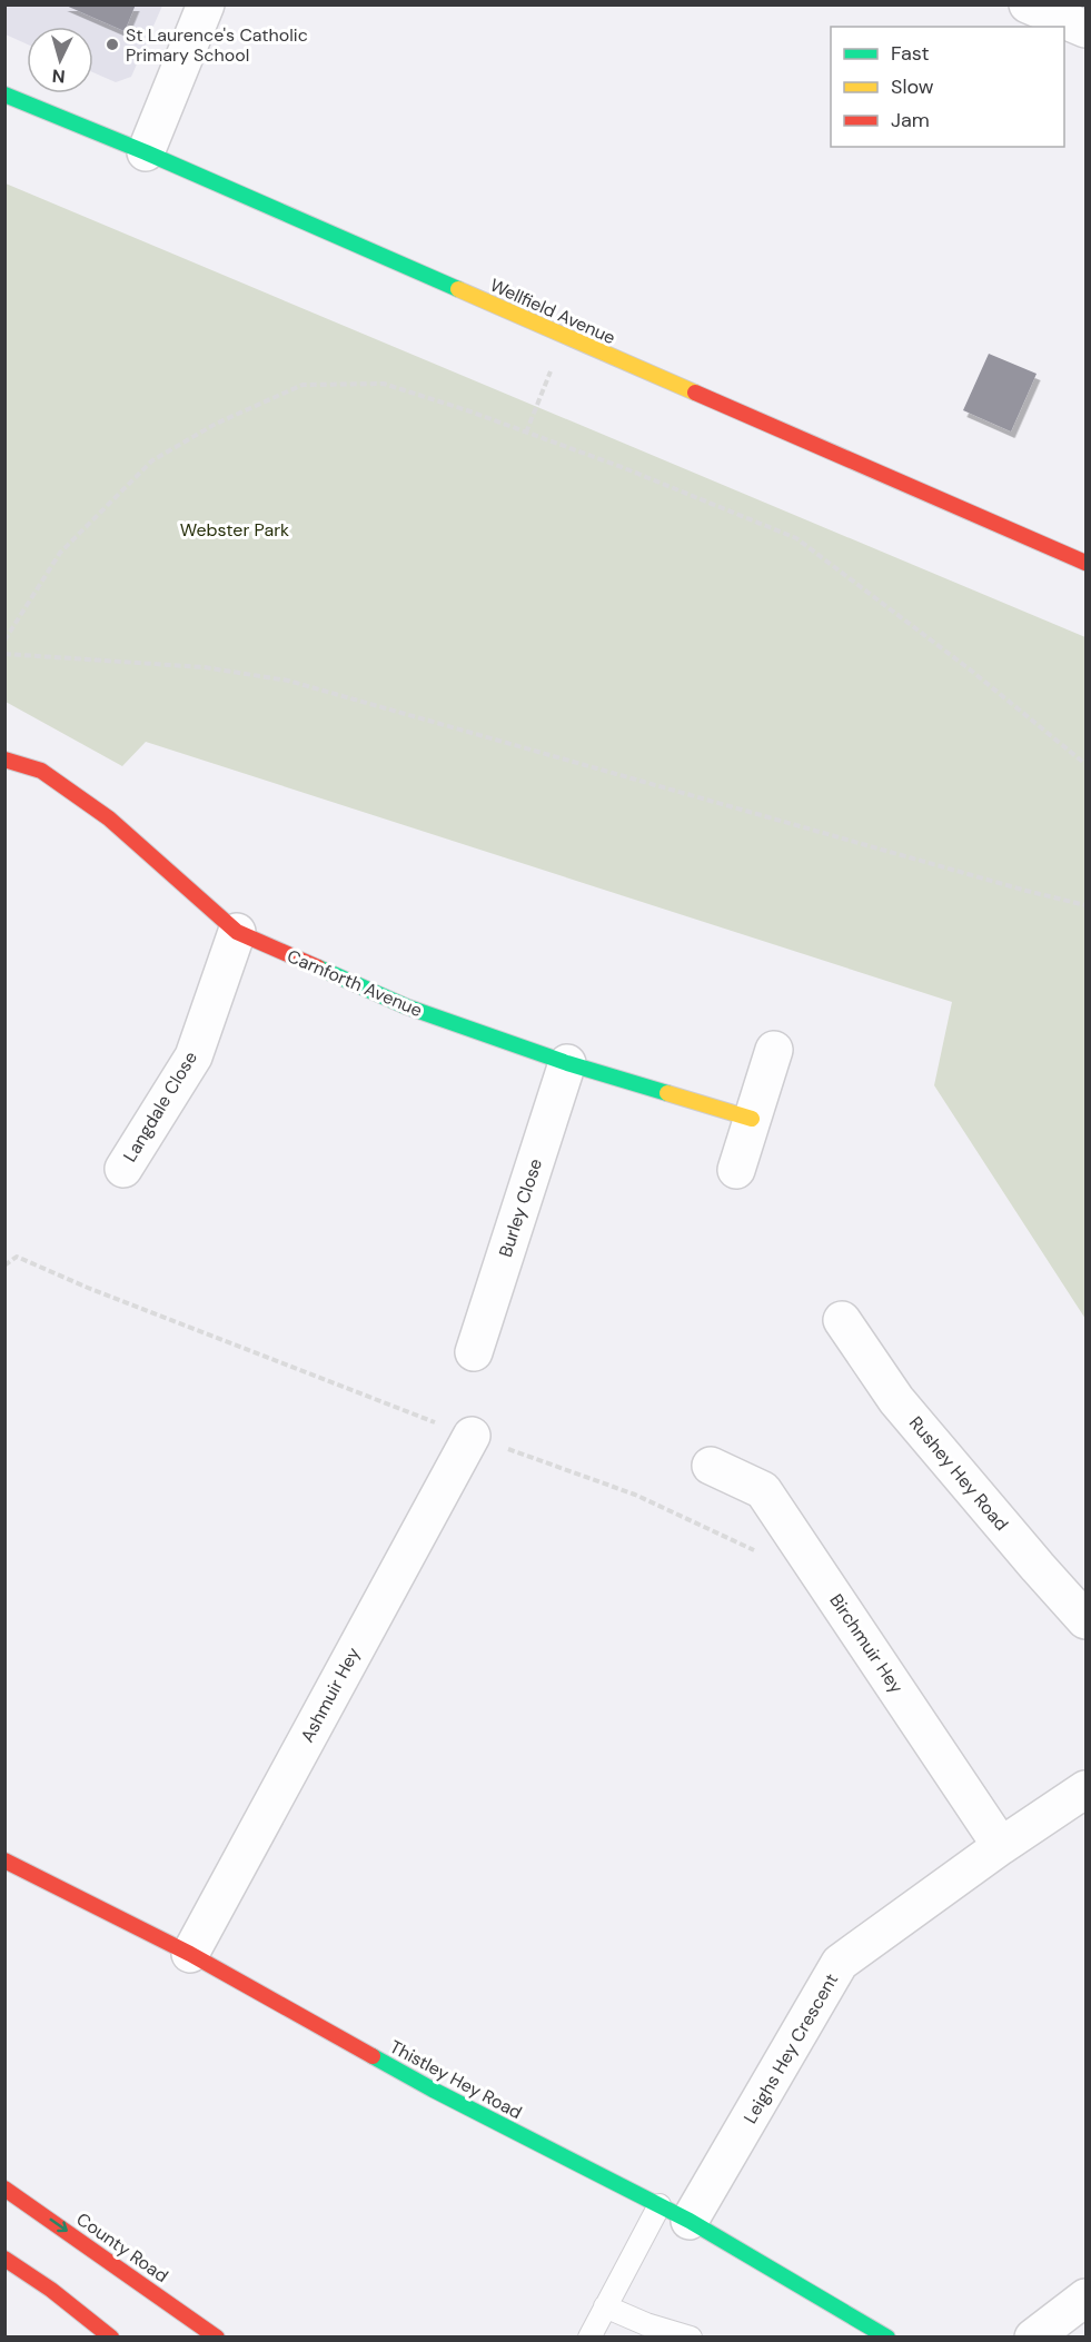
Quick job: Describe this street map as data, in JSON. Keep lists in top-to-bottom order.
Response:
{
  "streets": {
    "street": [
      "Wellfield Avenue",
      "Carnforth Avenue",
      "Langdale Close",
      "Burley Close",
      "Rushey Hey Road",
      "Birchmuir Hey",
      "Ashmuir Hey",
      "Leighs Hey Crescent",
      "Thistley Hey Road",
      "County Road"
    ]
  },
  "crossings": [
    ["Carnforth Avenue", "Langdale Close"],
    ["Carnforth Avenue", "Burley Close"],
    ["Birchmuir Hey", "Leighs Hey Crescent"],
    ["Ashmuir Hey", "Thistley Hey Road"],
    ["Leighs Hey Crescent", "Thistley Hey Road"]
  ],
  "parks": ["Webster Park"],
  "places": ["St Laurence's Catholic Primary School"],
  "legend": ["Fast", "Slow", "Jam"],
  "north": "bottom"
}
